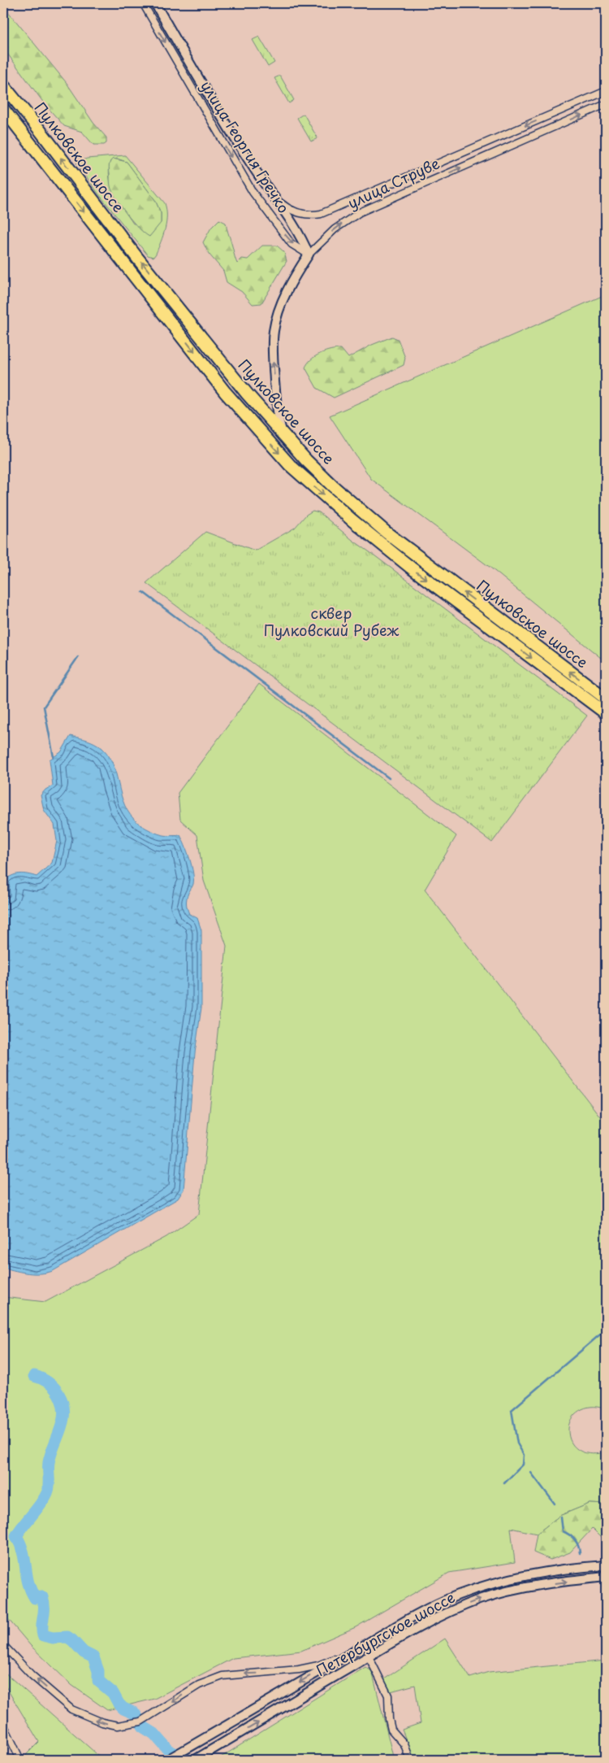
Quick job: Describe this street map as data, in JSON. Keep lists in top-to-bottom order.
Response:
{
  "streets": {
    "highway": ["Пулковское шоссе"],
    "main road": ["улица Георгия Гречко", "улица Струве", "Петербургское шоссе"]
  },
  "crossings": [
    ["улица Георгия Гречко", "улица Струве"],
    ["Пулковское шоссе", "улица Струве"]
  ],
  "one_way": ["улица Георгия Гречко"],
  "parks": ["сквер Пулковский Рубеж"]
}
